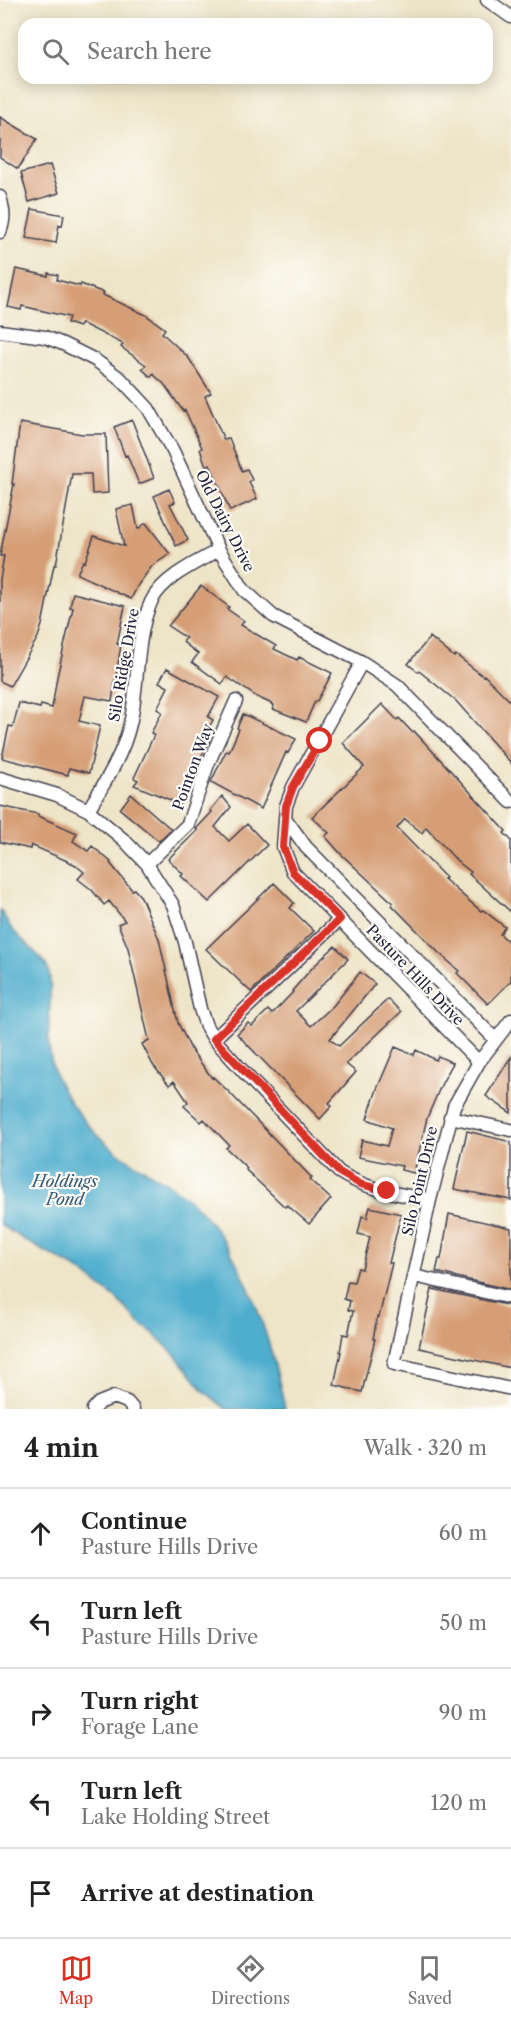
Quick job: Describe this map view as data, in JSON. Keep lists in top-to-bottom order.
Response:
{
  "streets": {
    "street": [
      "Old Dairy Drive",
      "Silo Ridge Drive",
      "Pointon Way",
      "Pasture Hills Drive",
      "Silo Point Drive"
    ]
  },
  "crossings": [
    ["Old Dairy Drive", "Silo Ridge Drive"],
    ["Old Dairy Drive", "Pasture Hills Drive"],
    ["Pasture Hills Drive", "Silo Point Drive"]
  ],
  "water": ["Holdings Pond"],
  "page": {
    "search": "Search here",
    "heading": ["4 min", "Walk · 320 m"],
    "list": [
      ["Continue", "Pasture Hills Drive", "60 m"],
      ["Turn left", "Pasture Hills Drive", "50 m"],
      ["Turn right", "Forage Lane", "90 m"],
      ["Turn left", "Lake Holding Street", "120 m"],
      "Arrive at destination"
    ],
    "nav": ["Map", "Directions", "Saved"]
  }
}
